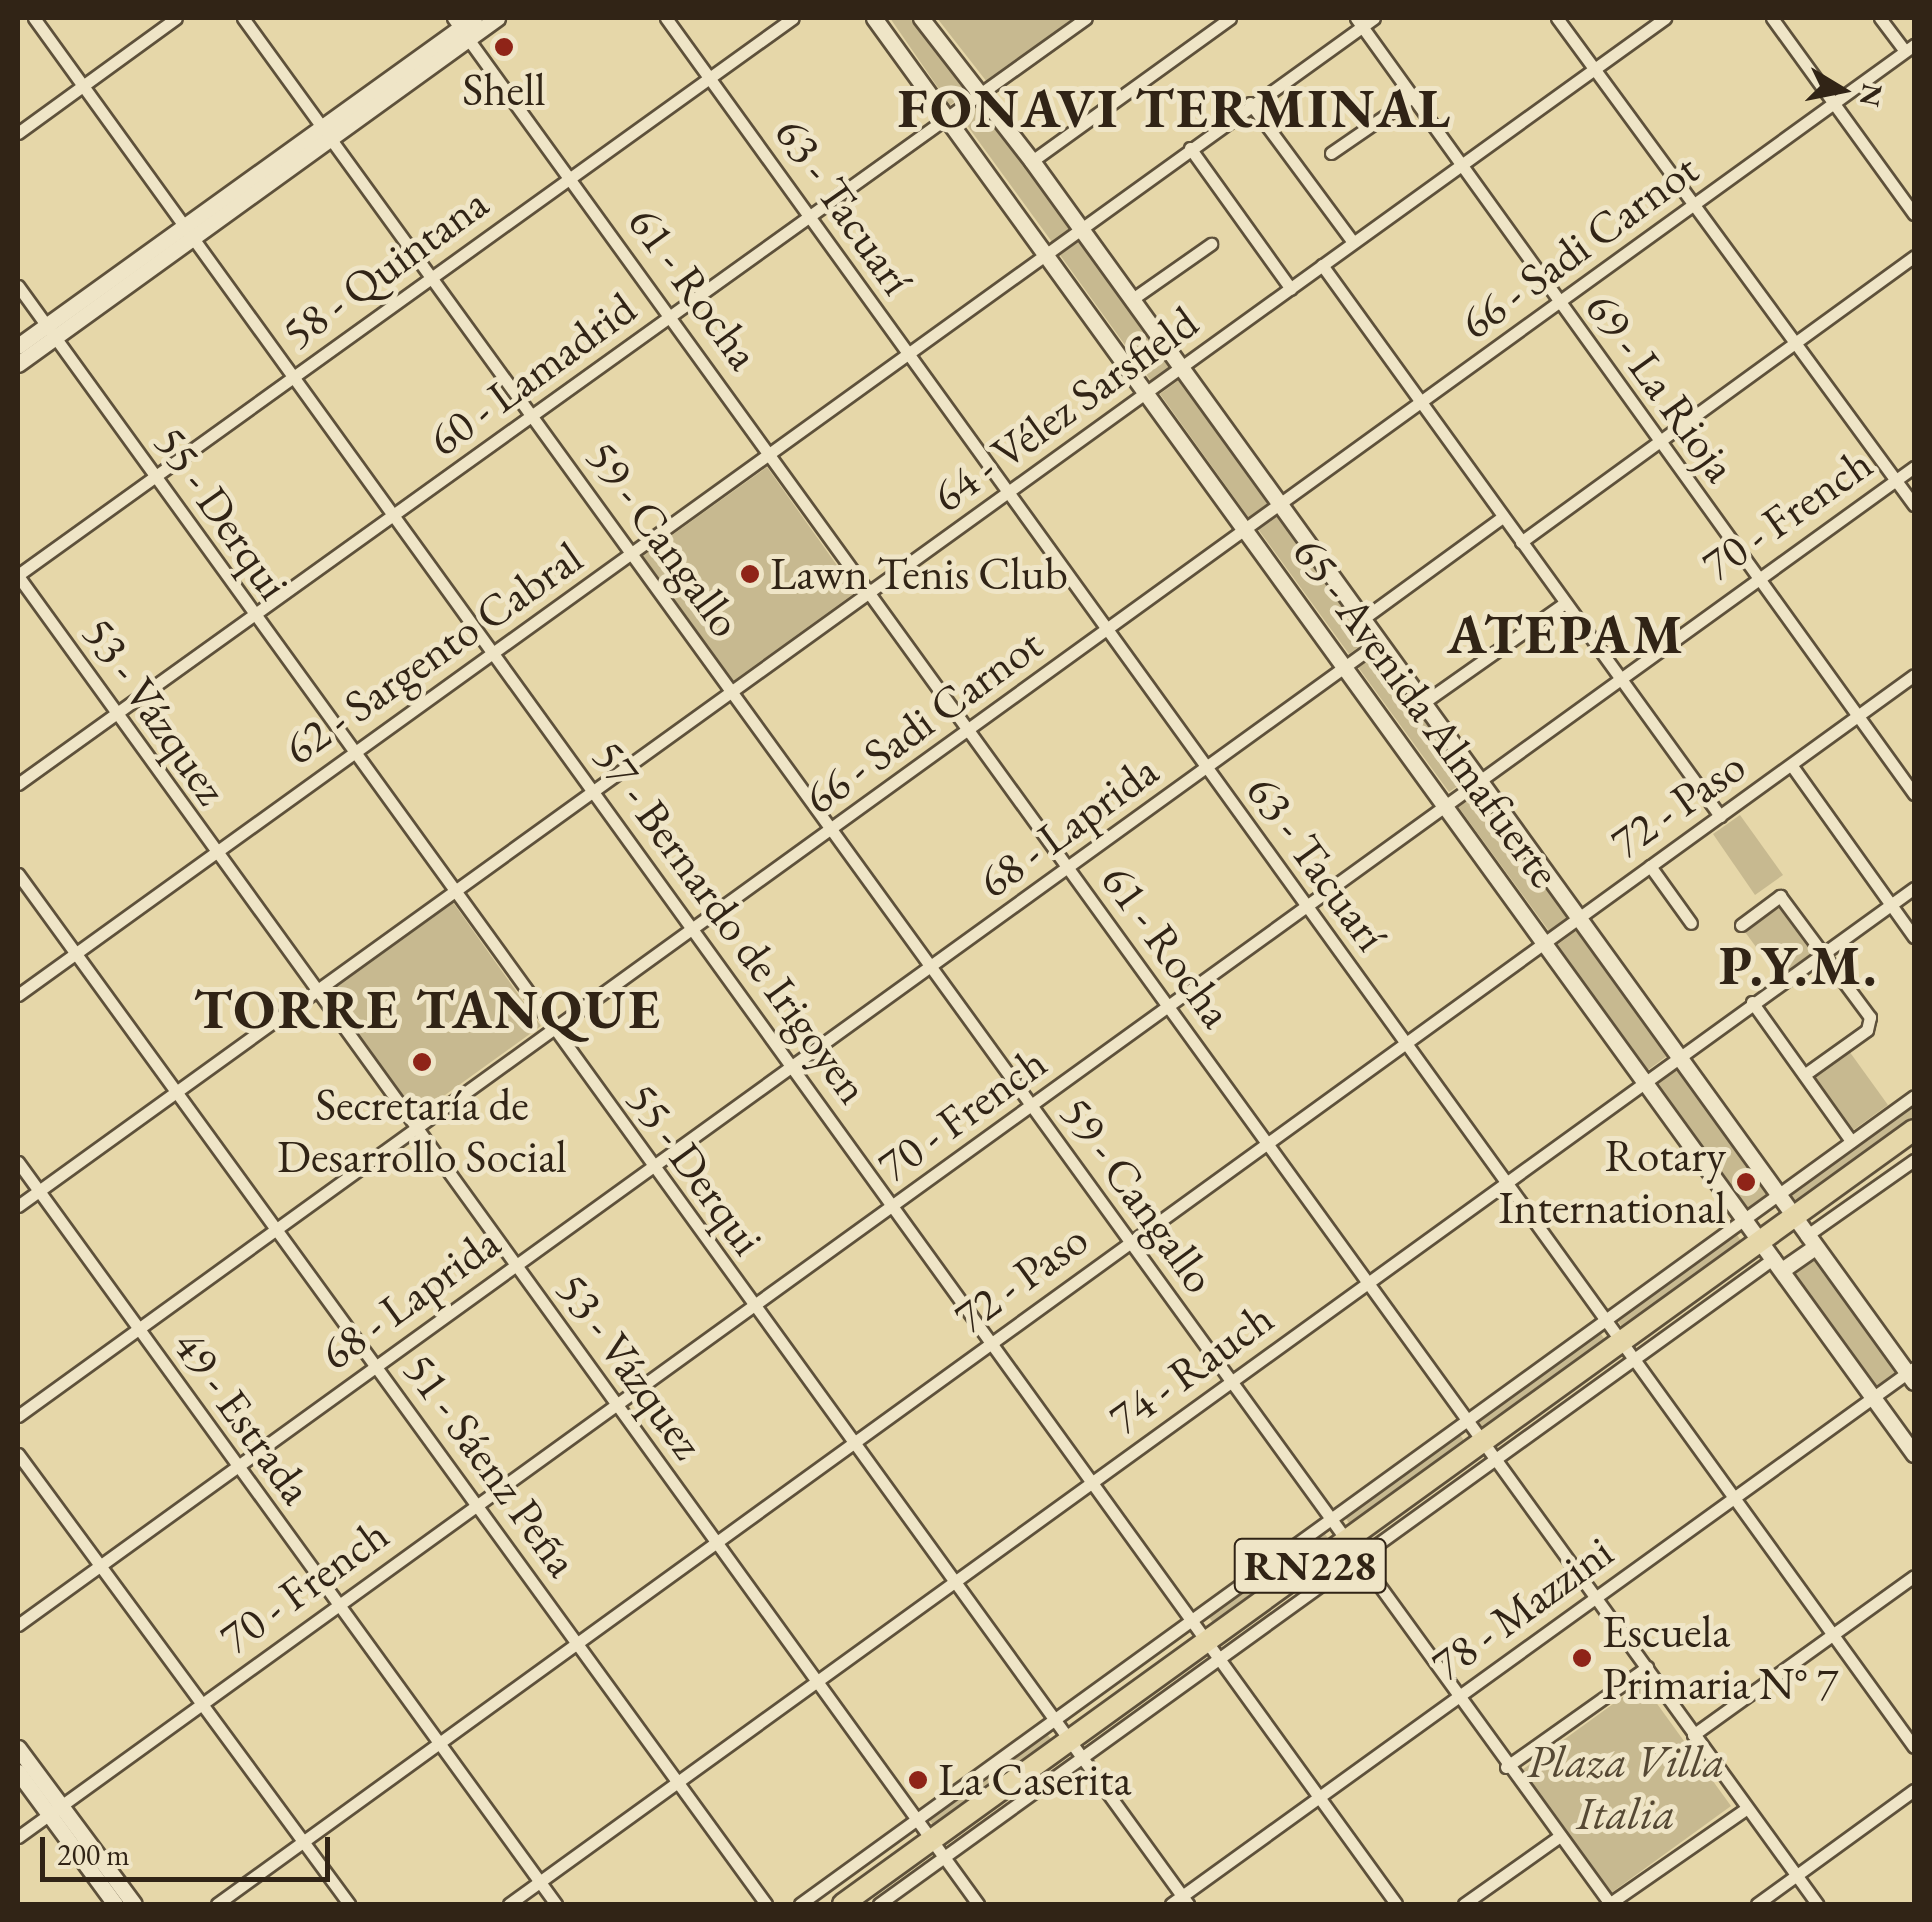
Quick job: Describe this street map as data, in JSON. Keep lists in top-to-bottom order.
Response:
{
  "streets": {
    "highway": ["RN228"],
    "main road": ["65 - Avenida Almafuerte"],
    "street": [
      "63 - Tacuarí",
      "66 - Sadi Carnot",
      "58 - Quintana",
      "61 - Rocha",
      "60 - Lamadrid",
      "69 - La Rioja",
      "64 - Vélez Sarsfield",
      "55 - Derqui",
      "70 - French",
      "59 - Cangallo",
      "62 - Sargento Cabral",
      "53 - Vázquez",
      "72 - Paso",
      "68 - Laprida",
      "57 - Bernardo de Irigoyen",
      "74 - Rauch",
      "49 - Estrada",
      "51 - Sáenz Peña",
      "78 - Mazzini"
    ]
  },
  "crossings": [
    ["63 - Tacuarí", "66 - Sadi Carnot"],
    ["63 - Tacuarí", "58 - Quintana"],
    ["63 - Tacuarí", "60 - Lamadrid"],
    ["63 - Tacuarí", "64 - Vélez Sarsfield"],
    ["63 - Tacuarí", "70 - French"],
    ["63 - Tacuarí", "62 - Sargento Cabral"],
    ["63 - Tacuarí", "72 - Paso"],
    ["63 - Tacuarí", "68 - Laprida"],
    ["63 - Tacuarí", "74 - Rauch"],
    ["63 - Tacuarí", "RN228"],
    ["63 - Tacuarí", "78 - Mazzini"],
    ["66 - Sadi Carnot", "61 - Rocha"],
    ["66 - Sadi Carnot", "69 - La Rioja"],
    ["66 - Sadi Carnot", "55 - Derqui"],
    ["66 - Sadi Carnot", "59 - Cangallo"],
    ["66 - Sadi Carnot", "53 - Vázquez"],
    ["66 - Sadi Carnot", "65 - Avenida Almafuerte"],
    ["66 - Sadi Carnot", "57 - Bernardo de Irigoyen"],
    ["66 - Sadi Carnot", "49 - Estrada"],
    ["66 - Sadi Carnot", "51 - Sáenz Peña"],
    ["58 - Quintana", "61 - Rocha"],
    ["58 - Quintana", "55 - Derqui"],
    ["58 - Quintana", "59 - Cangallo"],
    ["58 - Quintana", "53 - Vázquez"],
    ["58 - Quintana", "57 - Bernardo de Irigoyen"],
    ["61 - Rocha", "60 - Lamadrid"],
    ["61 - Rocha", "64 - Vélez Sarsfield"],
    ["61 - Rocha", "70 - French"],
    ["61 - Rocha", "62 - Sargento Cabral"],
    ["61 - Rocha", "72 - Paso"],
    ["61 - Rocha", "68 - Laprida"],
    ["61 - Rocha", "74 - Rauch"],
    ["61 - Rocha", "RN228"],
    ["61 - Rocha", "78 - Mazzini"],
    ["60 - Lamadrid", "55 - Derqui"],
    ["60 - Lamadrid", "59 - Cangallo"],
    ["60 - Lamadrid", "53 - Vázquez"],
    ["60 - Lamadrid", "65 - Avenida Almafuerte"],
    ["60 - Lamadrid", "57 - Bernardo de Irigoyen"],
    ["69 - La Rioja", "64 - Vélez Sarsfield"],
    ["69 - La Rioja", "70 - French"],
    ["69 - La Rioja", "62 - Sargento Cabral"],
    ["69 - La Rioja", "72 - Paso"],
    ["64 - Vélez Sarsfield", "55 - Derqui"],
    ["64 - Vélez Sarsfield", "59 - Cangallo"],
    ["64 - Vélez Sarsfield", "53 - Vázquez"],
    ["64 - Vélez Sarsfield", "65 - Avenida Almafuerte"],
    ["64 - Vélez Sarsfield", "57 - Bernardo de Irigoyen"],
    ["64 - Vélez Sarsfield", "49 - Estrada"],
    ["64 - Vélez Sarsfield", "51 - Sáenz Peña"],
    ["55 - Derqui", "70 - French"],
    ["55 - Derqui", "62 - Sargento Cabral"],
    ["55 - Derqui", "72 - Paso"],
    ["55 - Derqui", "68 - Laprida"],
    ["55 - Derqui", "74 - Rauch"],
    ["55 - Derqui", "RN228"],
    ["55 - Derqui", "78 - Mazzini"],
    ["70 - French", "59 - Cangallo"],
    ["70 - French", "53 - Vázquez"],
    ["70 - French", "65 - Avenida Almafuerte"],
    ["70 - French", "57 - Bernardo de Irigoyen"],
    ["70 - French", "49 - Estrada"],
    ["70 - French", "51 - Sáenz Peña"],
    ["59 - Cangallo", "62 - Sargento Cabral"],
    ["59 - Cangallo", "72 - Paso"],
    ["59 - Cangallo", "68 - Laprida"],
    ["59 - Cangallo", "74 - Rauch"],
    ["59 - Cangallo", "RN228"],
    ["59 - Cangallo", "78 - Mazzini"],
    ["62 - Sargento Cabral", "53 - Vázquez"],
    ["62 - Sargento Cabral", "65 - Avenida Almafuerte"],
    ["62 - Sargento Cabral", "57 - Bernardo de Irigoyen"],
    ["62 - Sargento Cabral", "51 - Sáenz Peña"],
    ["53 - Vázquez", "72 - Paso"],
    ["53 - Vázquez", "68 - Laprida"],
    ["53 - Vázquez", "74 - Rauch"],
    ["53 - Vázquez", "RN228"],
    ["65 - Avenida Almafuerte", "72 - Paso"],
    ["65 - Avenida Almafuerte", "68 - Laprida"],
    ["65 - Avenida Almafuerte", "74 - Rauch"],
    ["65 - Avenida Almafuerte", "RN228"],
    ["65 - Avenida Almafuerte", "78 - Mazzini"],
    ["72 - Paso", "57 - Bernardo de Irigoyen"],
    ["72 - Paso", "49 - Estrada"],
    ["72 - Paso", "51 - Sáenz Peña"],
    ["68 - Laprida", "57 - Bernardo de Irigoyen"],
    ["68 - Laprida", "49 - Estrada"],
    ["68 - Laprida", "51 - Sáenz Peña"],
    ["57 - Bernardo de Irigoyen", "74 - Rauch"],
    ["57 - Bernardo de Irigoyen", "RN228"],
    ["57 - Bernardo de Irigoyen", "78 - Mazzini"],
    ["74 - Rauch", "49 - Estrada"],
    ["74 - Rauch", "51 - Sáenz Peña"]
  ],
  "districts": [
    "FONAVI TERMINAL",
    "ATEPAM",
    "P.Y.M.",
    "TORRE TANQUE"
  ],
  "parks": ["Plaza Villa Italia"],
  "places": [
    "Shell",
    "Lawn Tenis Club",
    "Secretaría de Desarrollo Social",
    "Rotary International",
    "Escuela Primaria N° 7",
    "La Caserita"
  ],
  "scale_bar": "200 m",
  "north": "right"
}
